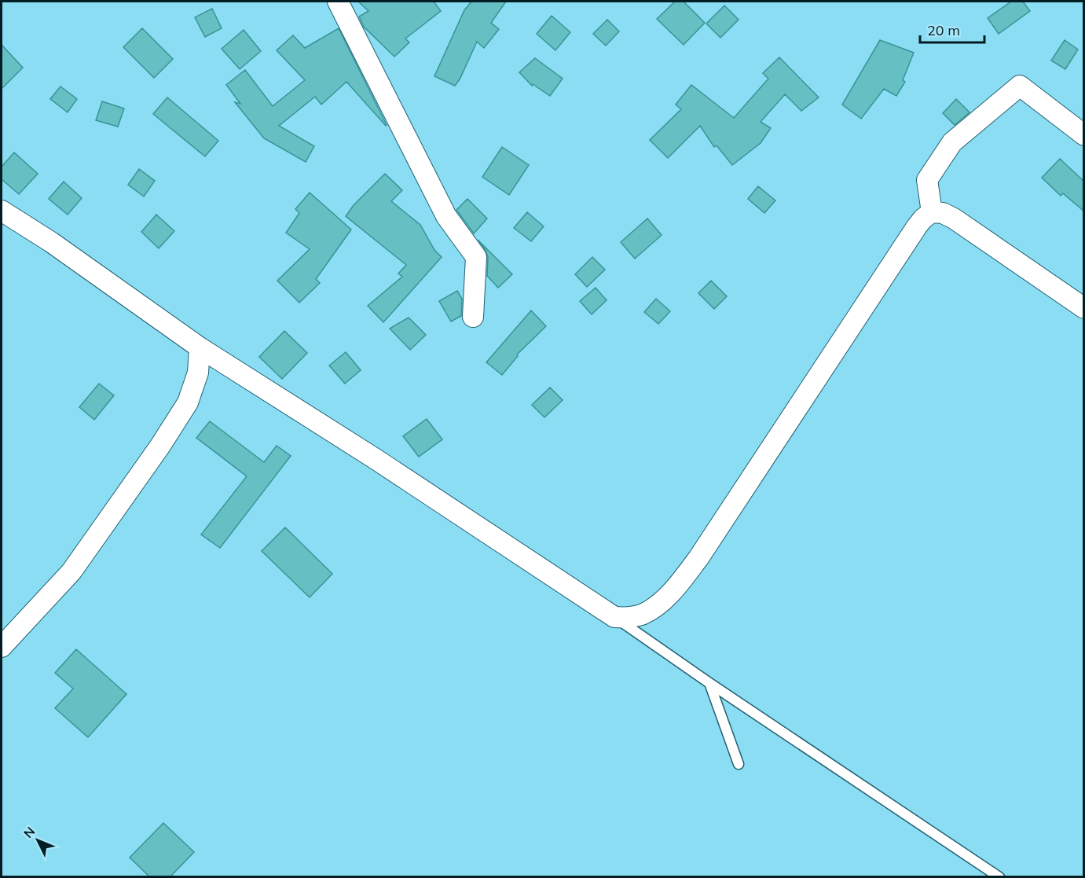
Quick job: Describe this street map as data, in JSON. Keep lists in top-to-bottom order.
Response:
{
  "scale_bar": "20 m",
  "north": "top left"
}
